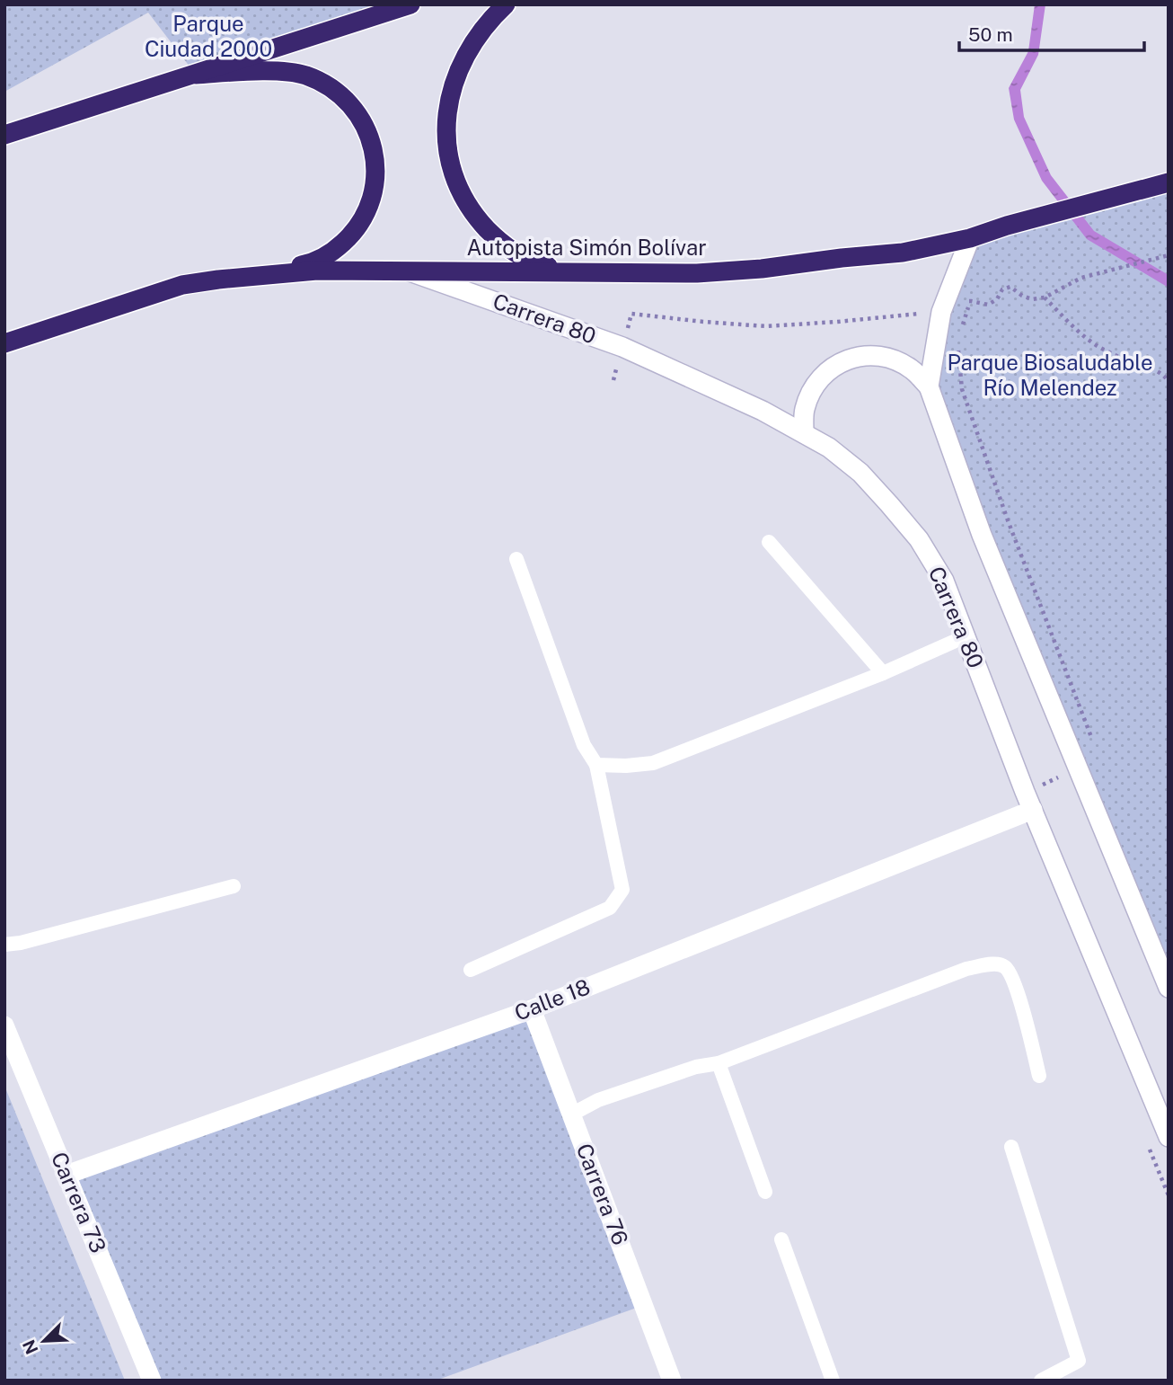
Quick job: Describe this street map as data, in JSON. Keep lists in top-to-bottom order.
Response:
{
  "streets": {
    "highway": ["Autopista Simón Bolívar"],
    "main road": [
      "Carrera 80",
      "Calle 18",
      "Carrera 76",
      "Carrera 73"
    ]
  },
  "crossings": [
    ["Autopista Simón Bolívar", "Carrera 80"],
    ["Carrera 80", "Calle 18"],
    ["Calle 18", "Carrera 76"],
    ["Calle 18", "Carrera 73"]
  ],
  "parks": ["Parque Ciudad 2000", "Parque Biosaludable Río Melendez"],
  "scale_bar": "50 m",
  "north": "bottom left"
}
